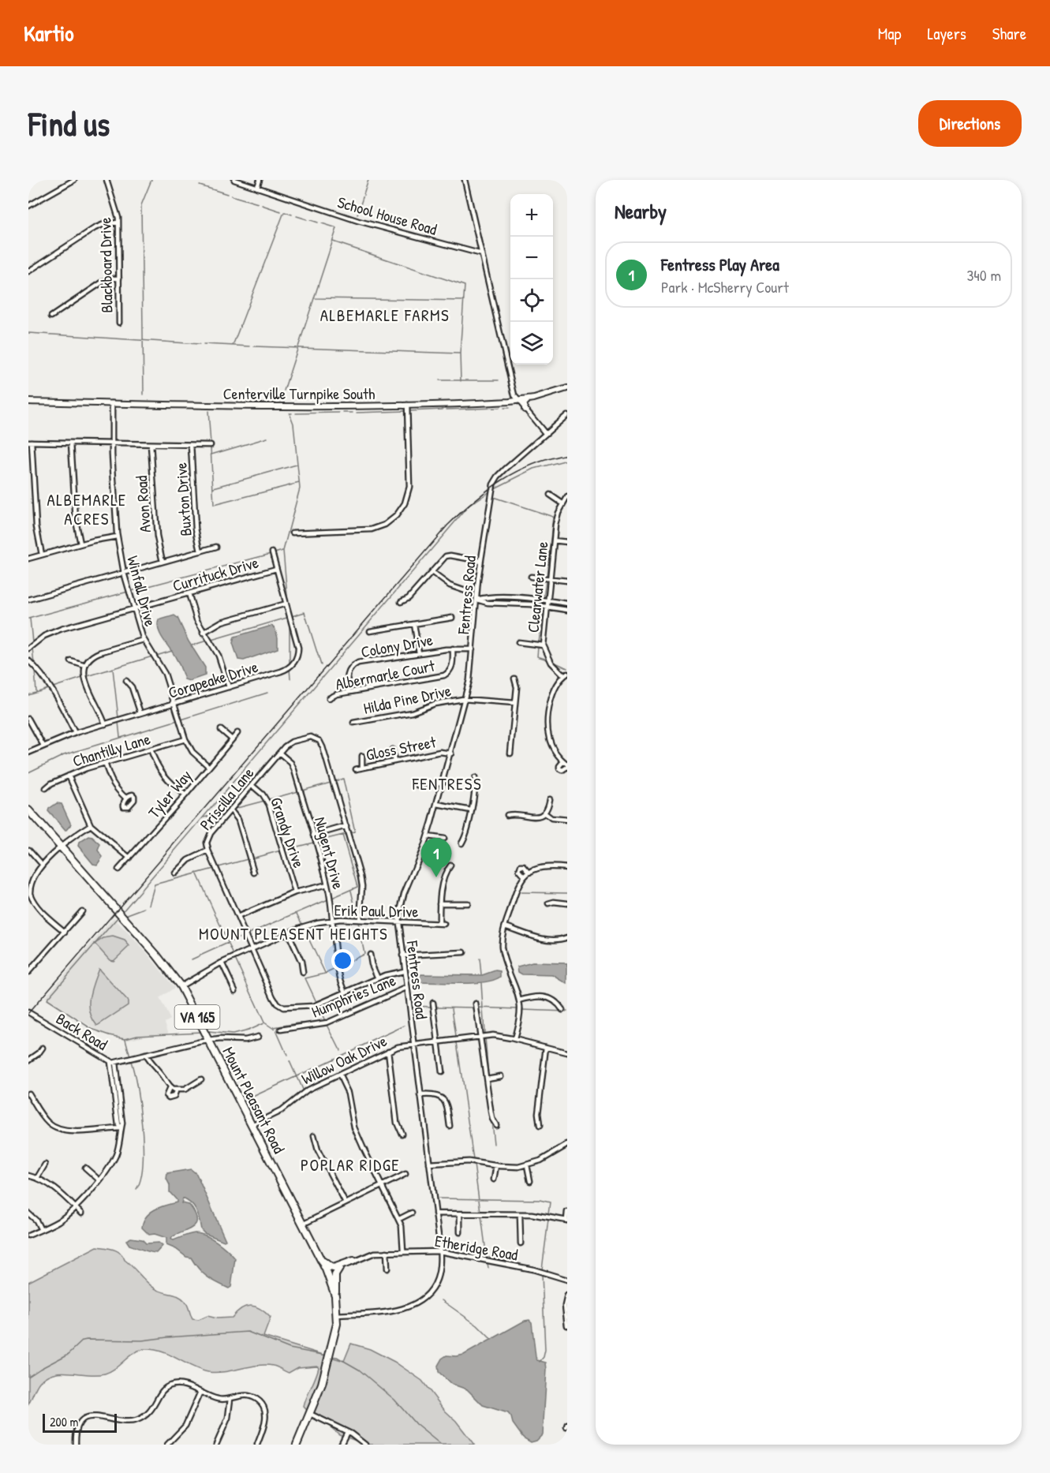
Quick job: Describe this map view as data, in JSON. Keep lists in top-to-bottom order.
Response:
{
  "streets": {
    "highway": ["VA 165", "Mount Pleasant Road"],
    "main road": ["Centerville Turnpike South"],
    "street": [
      "School House Road",
      "Blackboard Drive",
      "Buxton Drive",
      "Avon Road",
      "Currituck Drive",
      "Clearwater Lane",
      "Winfall Drive",
      "Fentress Road",
      "Colony Drive",
      "Albermarle Court",
      "Corapeake Drive",
      "Hilda Pine Drive",
      "Gloss Street",
      "Chantilly Lane",
      "Tyler Way",
      "Priscilla Lane",
      "Grandy Drive",
      "Nugent Drive",
      "Erik Paul Drive",
      "Humphries Lane",
      "Back Road",
      "Willow Oak Drive",
      "Etheridge Road"
    ]
  },
  "crossings": [
    ["Centerville Turnpike South", "Winfall Drive"],
    ["Currituck Drive", "Winfall Drive"],
    ["Currituck Drive", "Corapeake Drive"],
    ["Winfall Drive", "Corapeake Drive"],
    ["Winfall Drive", "Chantilly Lane"],
    ["Winfall Drive", "Tyler Way"],
    ["Fentress Road", "Colony Drive"],
    ["Fentress Road", "Hilda Pine Drive"],
    ["Fentress Road", "Gloss Street"],
    ["Fentress Road", "Priscilla Lane"],
    ["Fentress Road", "Erik Paul Drive"],
    ["Fentress Road", "Humphries Lane"],
    ["Fentress Road", "Willow Oak Drive"],
    ["Fentress Road", "Mount Pleasant Road"],
    ["Fentress Road", "Etheridge Road"],
    ["Colony Drive", "Albermarle Court"],
    ["Priscilla Lane", "Grandy Drive"],
    ["Priscilla Lane", "Nugent Drive"],
    ["Priscilla Lane", "Erik Paul Drive"],
    ["Nugent Drive", "Erik Paul Drive"],
    ["Erik Paul Drive", "Mount Pleasant Road"],
    ["Back Road", "Mount Pleasant Road"],
    ["Willow Oak Drive", "Mount Pleasant Road"],
    ["Mount Pleasant Road", "Etheridge Road"]
  ],
  "districts": [
    "ALBEMARLE FARMS",
    "ALBEMARLE ACRES",
    "FENTRESS",
    "MOUNT PLEASENT HEIGHTS",
    "POPLAR RIDGE"
  ],
  "scale_bar": "200 m",
  "page": {
    "header": "Kartio",
    "nav": ["Map", "Layers", "Share"],
    "buttons": "Directions",
    "title": "Find us",
    "heading": "Nearby",
    "map_buttons": ["+", "−"],
    "list": [
      {
        "mark": "1",
        "name": "Fentress Play Area",
        "note": "Park · McSherry Court",
        "value": "340 m"
      }
    ],
    "pins": "1",
    "scale": "200 m"
  }
}
